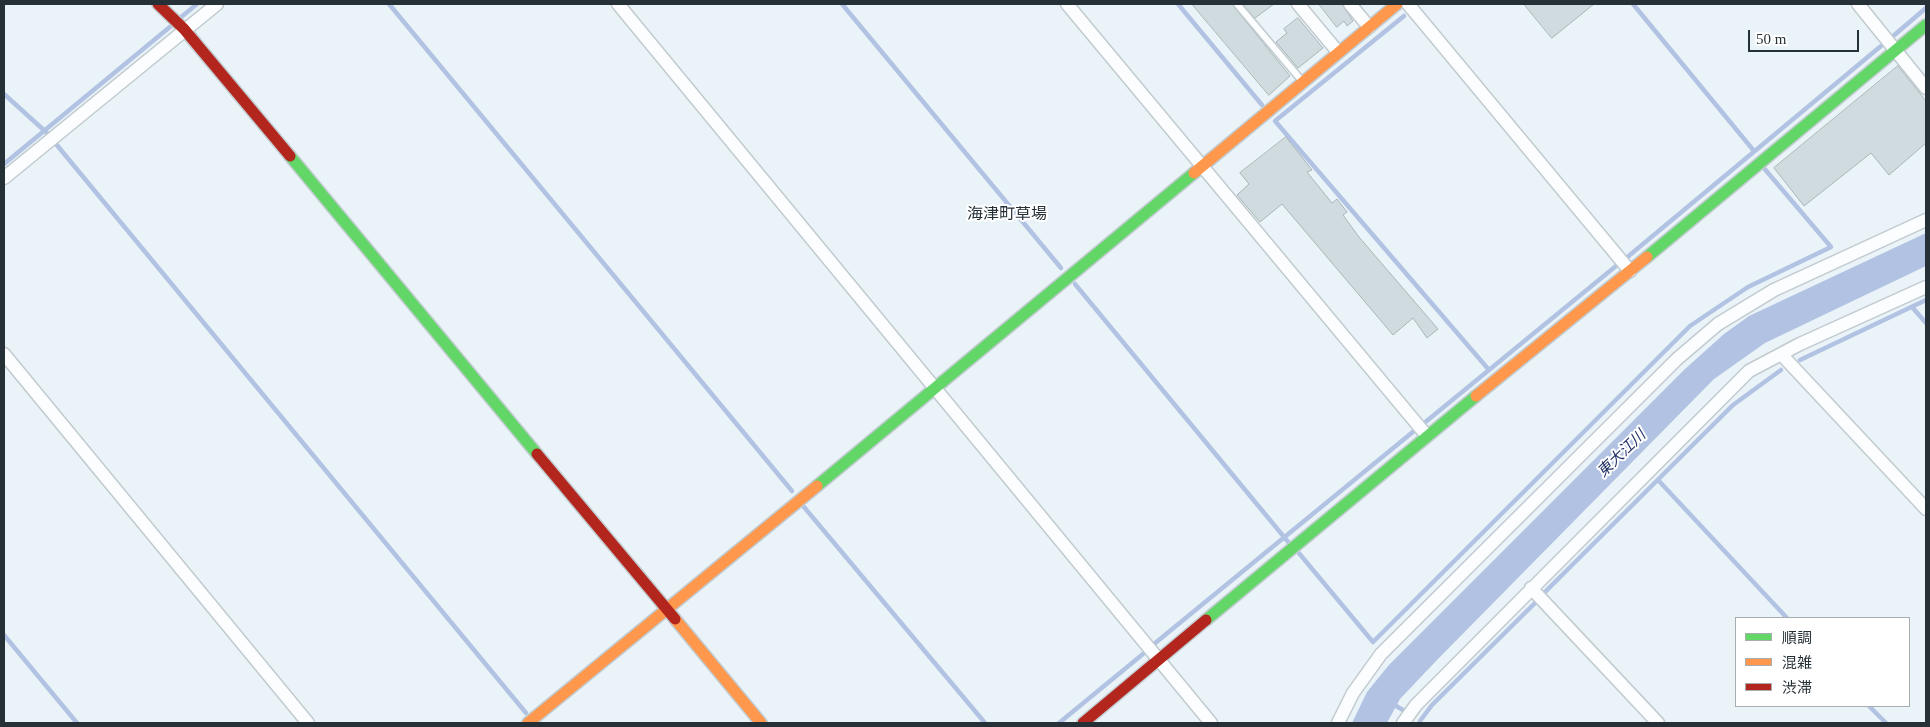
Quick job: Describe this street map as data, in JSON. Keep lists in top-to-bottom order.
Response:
{
  "districts": ["海津町草場"],
  "water": ["東大江川"],
  "legend": ["順調", "混雑", "渋滞"],
  "scale_bar": "50 m"
}
